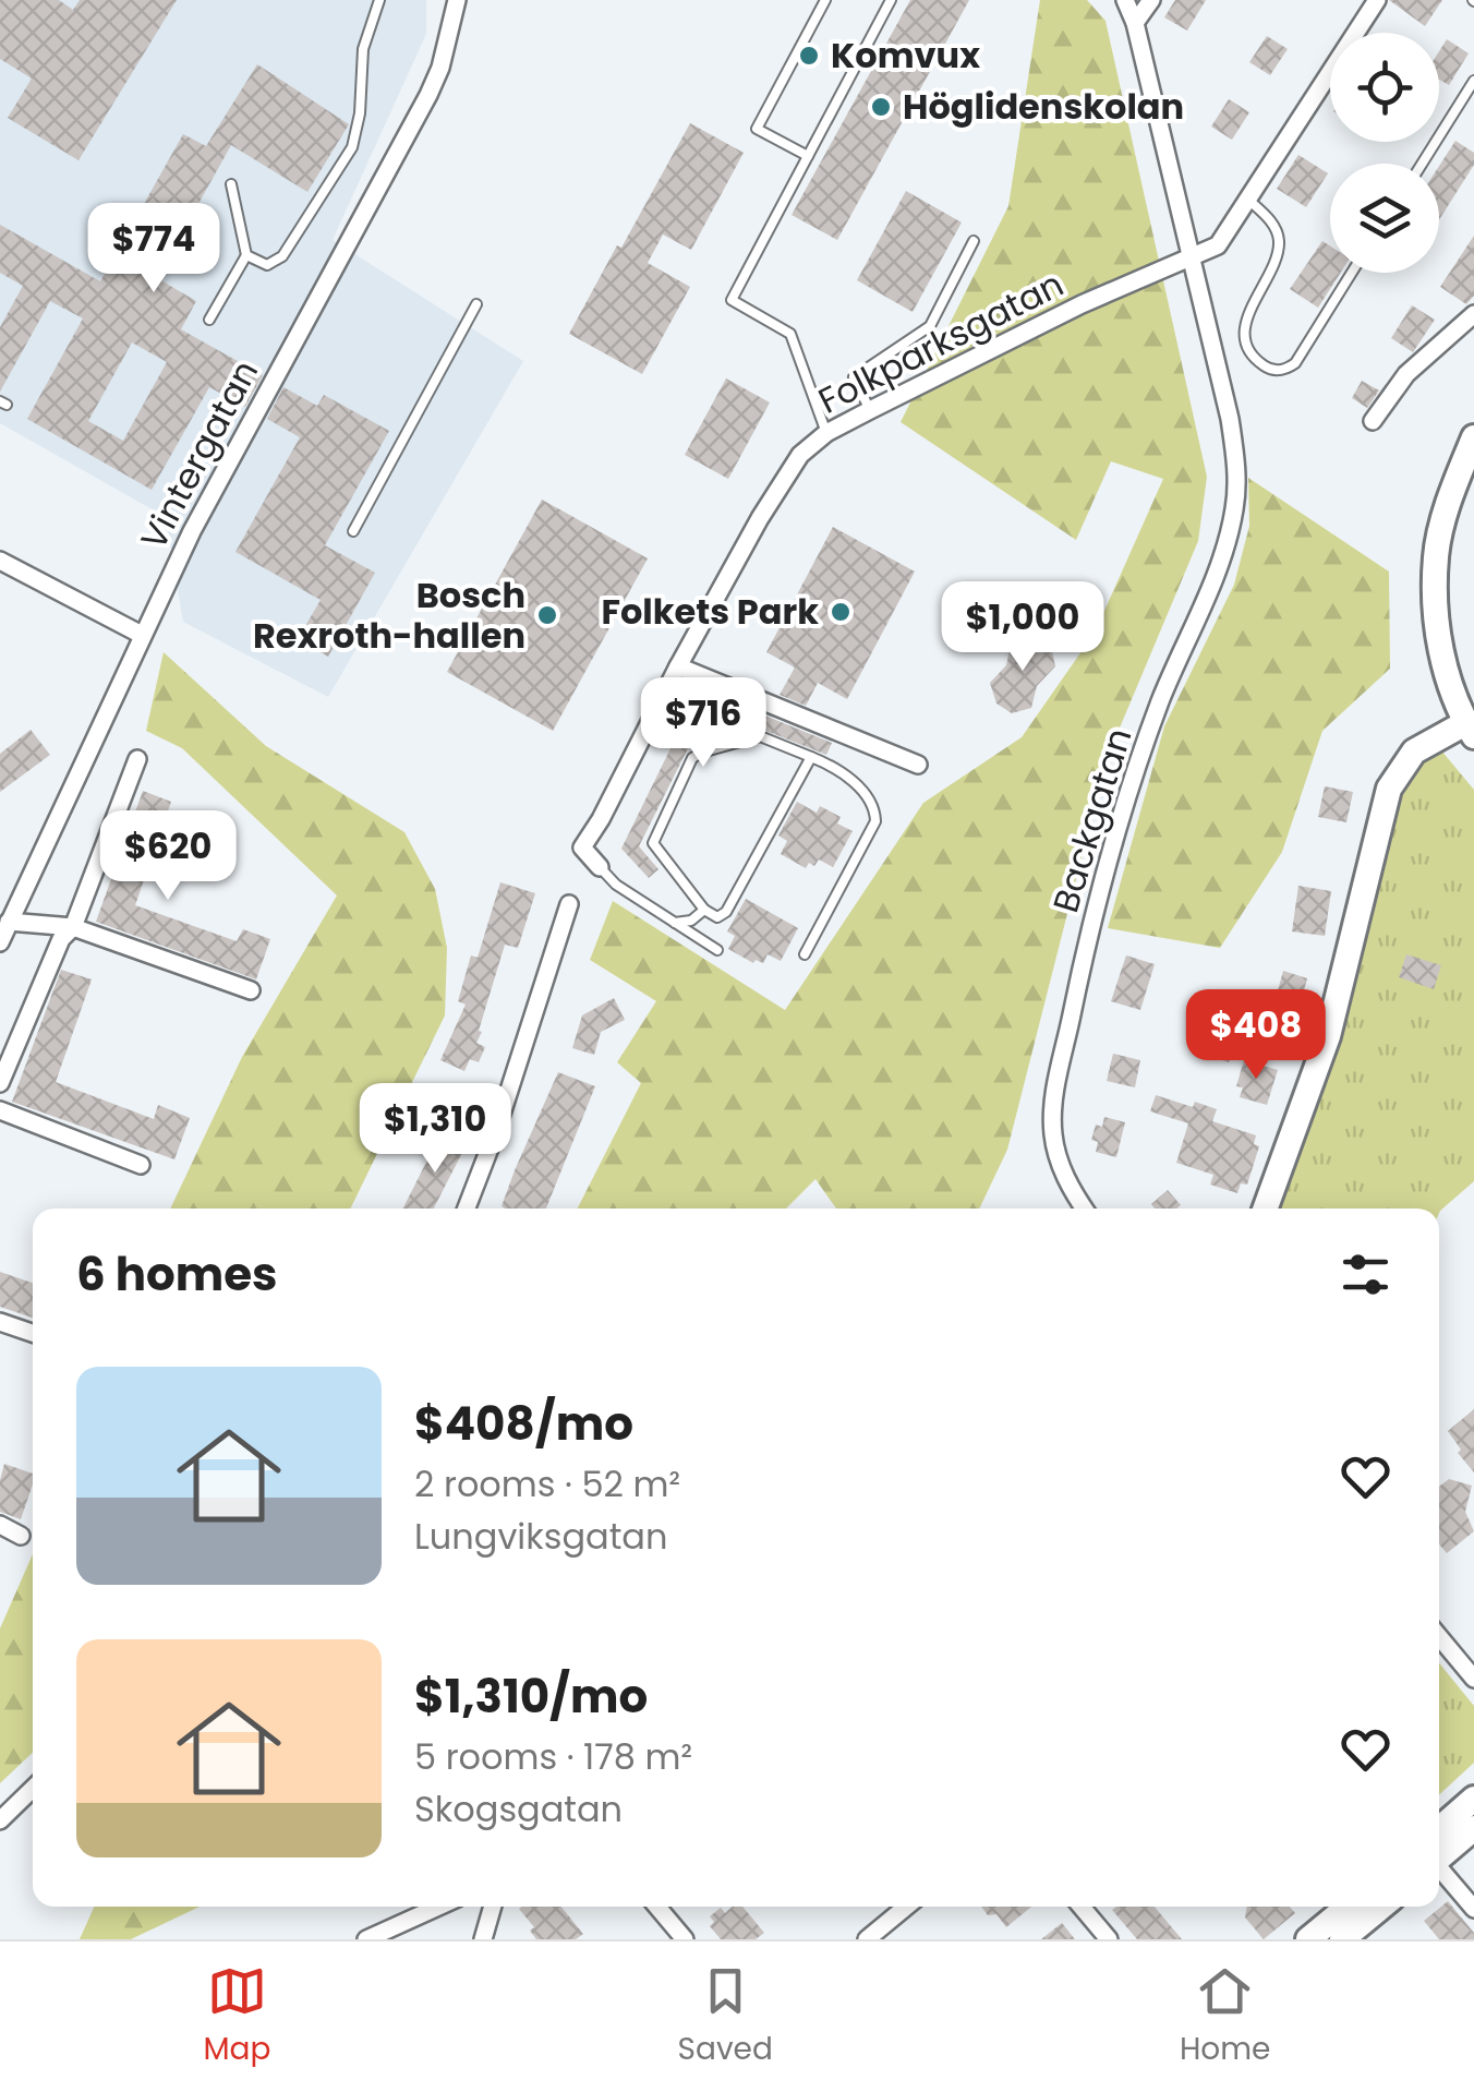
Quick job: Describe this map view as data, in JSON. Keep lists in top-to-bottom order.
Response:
{
  "streets": {
    "street": ["Folkparksgatan", "Vintergatan", "Backgatan"]
  },
  "crossings": [
    ["Folkparksgatan", "Backgatan"]
  ],
  "places": [
    "Komvux",
    "Höglidenskolan",
    "Folkets Park",
    "Bosch Rexroth-hallen"
  ],
  "page": {
    "price": [
      "$774",
      "$1,000",
      "$716",
      "$620",
      "$408",
      "$1,310"
    ],
    "heading": "6 homes",
    "list": [
      {
        "name": "$408/mo",
        "note": "2 rooms · 52 m² · Lungviksgatan"
      },
      {
        "name": "$1,310/mo",
        "note": "5 rooms · 178 m² · Skogsgatan"
      }
    ],
    "tabs": ["Map", "Saved", "Home"]
  }
}
